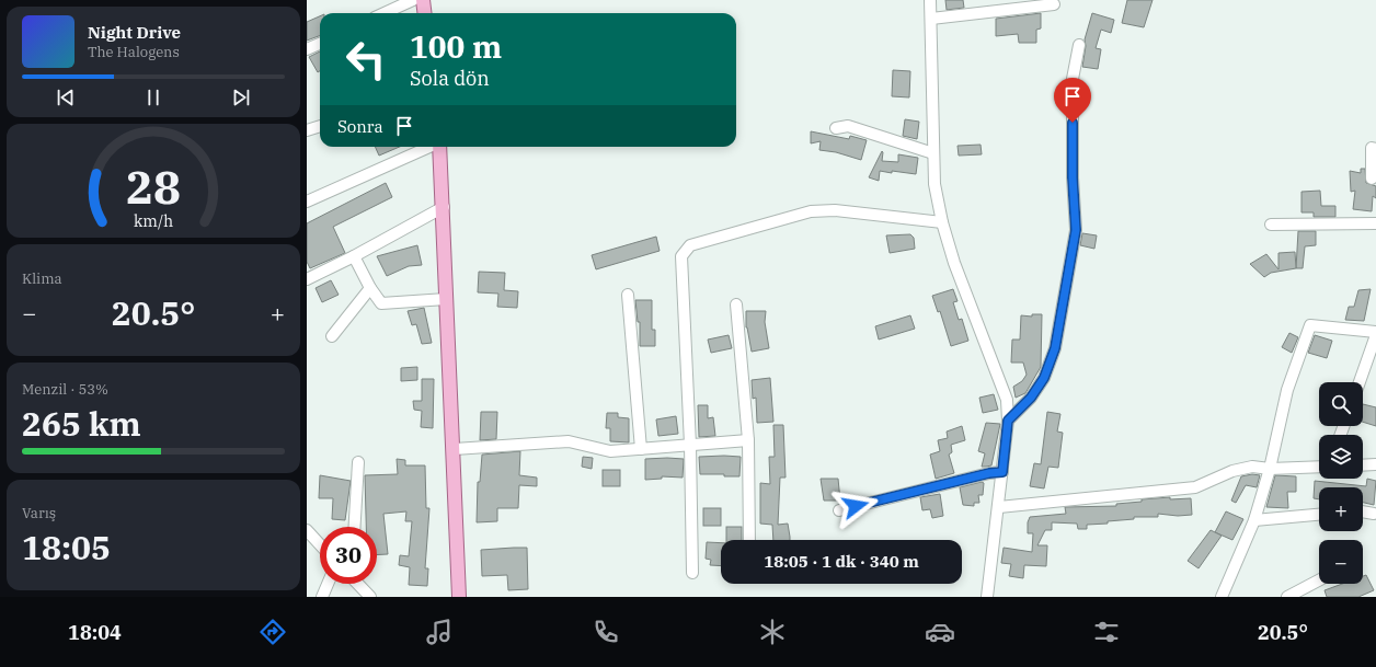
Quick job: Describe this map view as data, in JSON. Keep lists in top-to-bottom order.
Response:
{
  "page": {
    "turn": ["100 m", "Sola dön"],
    "song": ["Night Drive", "The Halogens"],
    "then": "Sonra",
    "tile": [
      "Klima",
      ["Menzil · 53%", "265 km"],
      ["Varış", "18:05"]
    ],
    "heat": ["−", "20.5°", "+"],
    "map_buttons": ["+", "−"],
    "limit": "30",
    "trip": "18:05 · 1 dk · 340 m",
    "tabs": ["18:04", "20.5°"],
    "gauge": ["28", "km/h"]
  }
}
